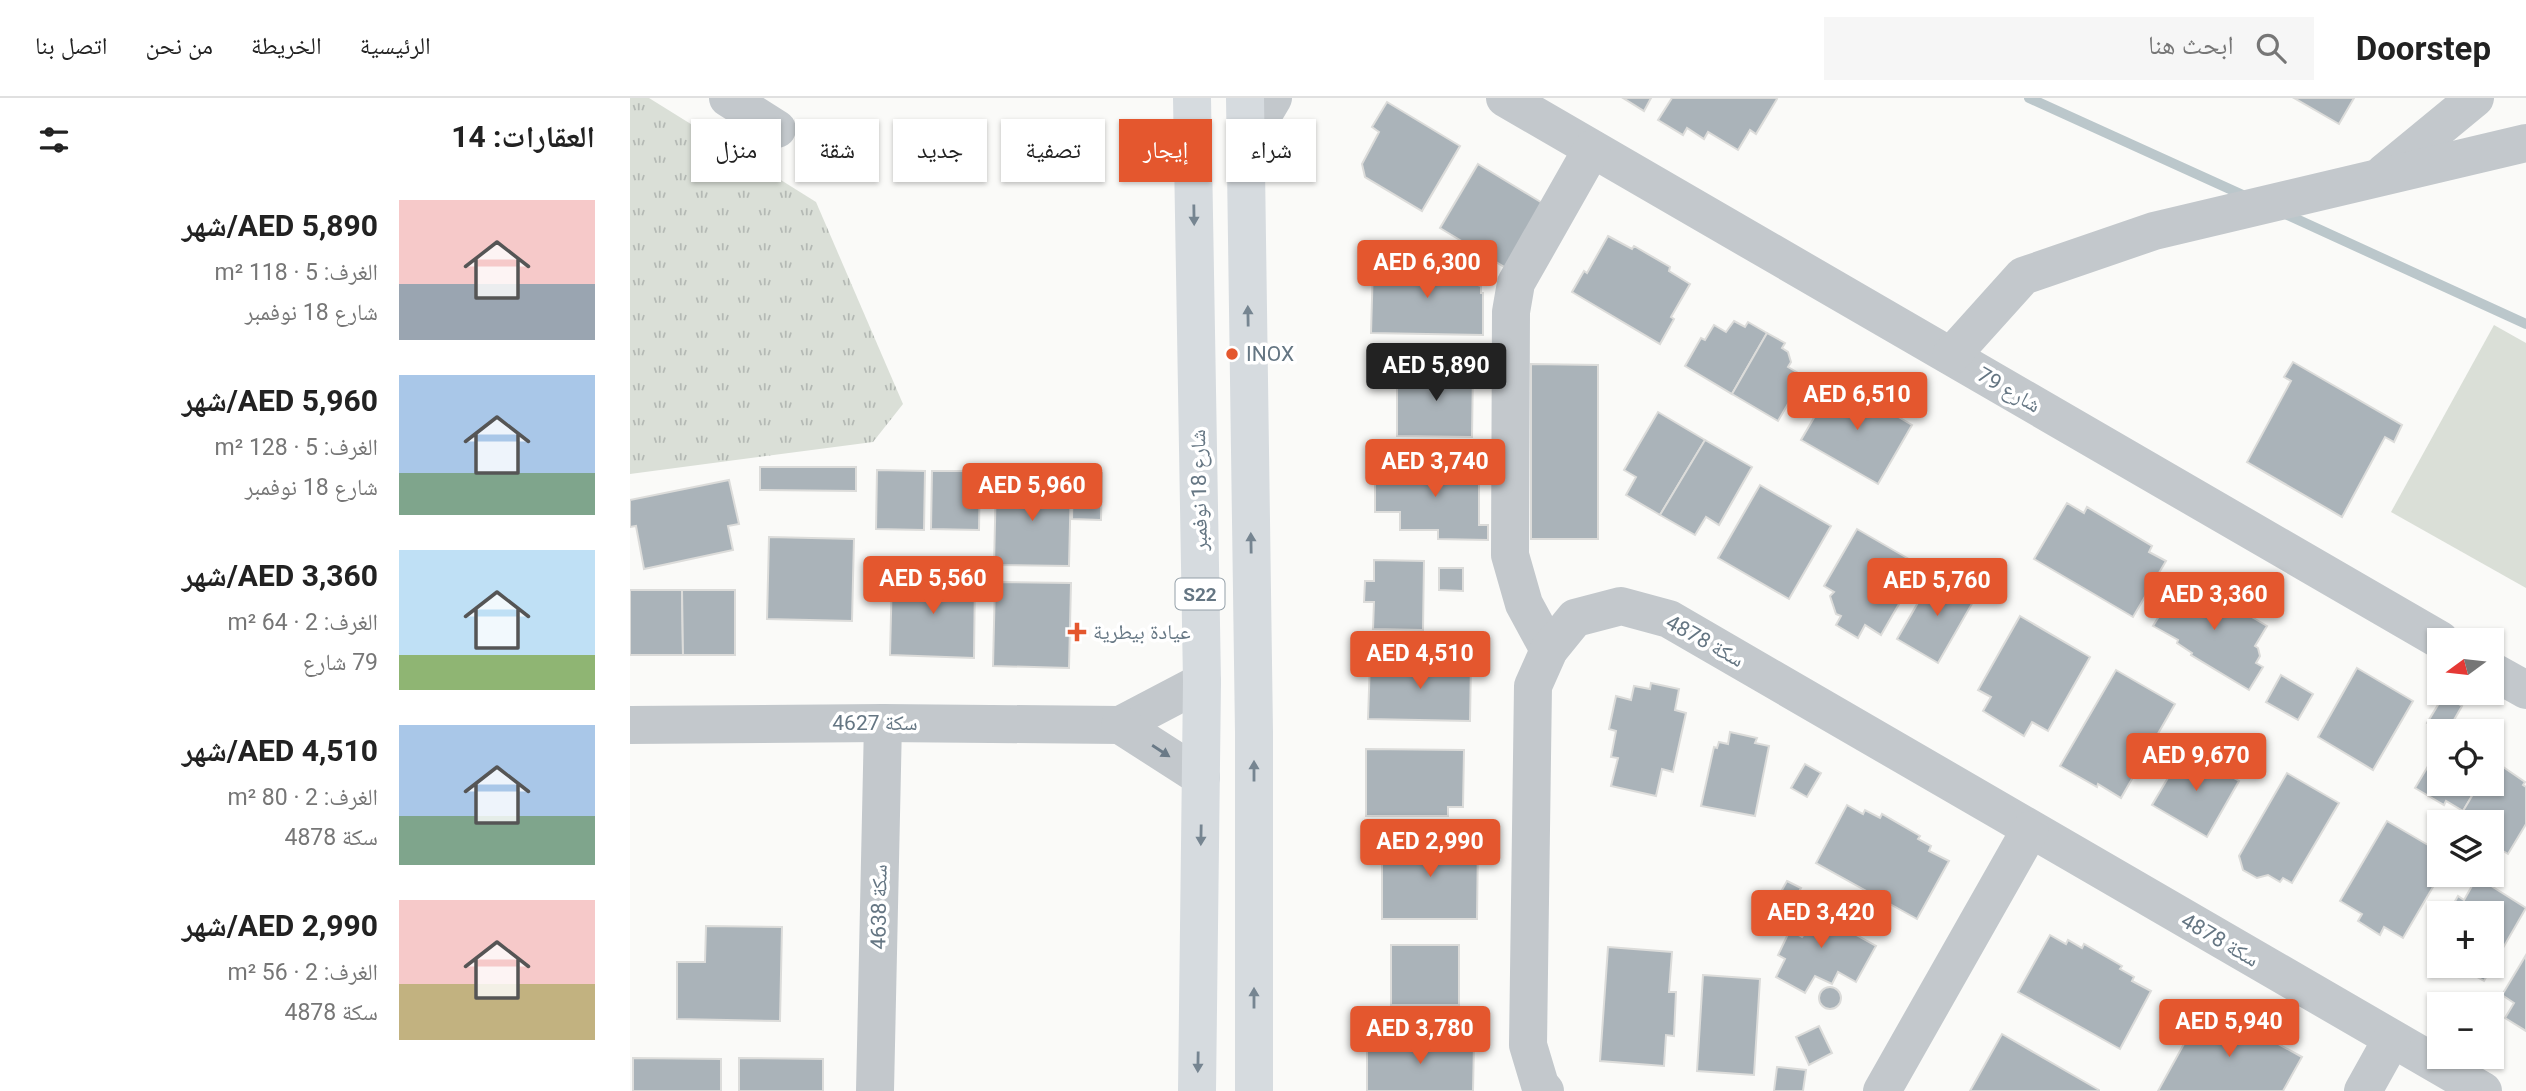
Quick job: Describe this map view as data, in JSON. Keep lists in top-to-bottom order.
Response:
{
  "streets": {
    "main road": ["شارع 18 نوفمبر", "S22"],
    "street": [
      "79 شارع",
      "سكة 4878",
      "سكة 4627",
      "سكة 4638"
    ]
  },
  "crossings": [
    ["شارع 18 نوفمبر", "سكة 4627"],
    ["سكة 4627", "سكة 4638"]
  ],
  "places": {
    "other": ["INOX"],
    "health": ["عيادة بيطرية"]
  },
  "north": "left",
  "page": {
    "header": "Doorstep",
    "search": "ابحث هنا",
    "nav": [
      "الرئيسية",
      "الخريطة",
      "من نحن",
      "اتصل بنا"
    ],
    "heading": "العقارات: 14",
    "chip": [
      "شراء",
      "إيجار",
      "تصفية",
      "جديد",
      "شقة",
      "منزل"
    ],
    "list": [
      {
        "name": "AED 5,890/شهر",
        "note": "الغرف: 5 · 118 m² · شارع 18 نوفمبر"
      },
      {
        "name": "AED 5,960/شهر",
        "note": "الغرف: 5 · 128 m² · شارع 18 نوفمبر"
      },
      {
        "name": "AED 3,360/شهر",
        "note": "الغرف: 2 · 64 m² · 79 شارع"
      },
      {
        "name": "AED 4,510/شهر",
        "note": "الغرف: 2 · 80 m² · سكة 4878"
      },
      {
        "name": "AED 2,990/شهر",
        "note": "الغرف: 2 · 56 m² · سكة 4878"
      }
    ],
    "price": [
      "AED 6,300",
      "AED 5,890",
      "AED 6,510",
      "AED 3,740",
      "AED 5,960",
      "AED 5,560",
      "AED 5,760",
      "AED 3,360",
      "AED 4,510",
      "AED 9,670",
      "AED 2,990",
      "AED 3,420",
      "AED 5,940",
      "AED 3,780"
    ],
    "map_buttons": ["+", "−"]
  }
}
